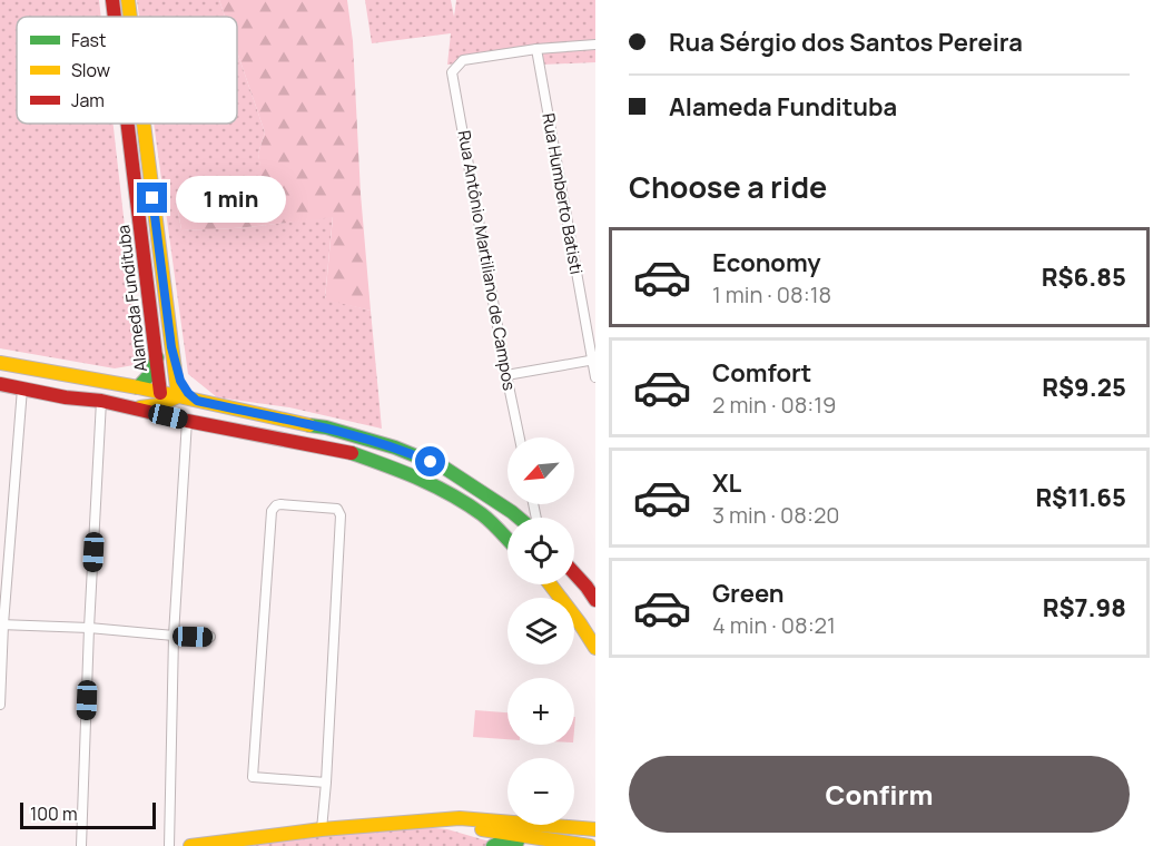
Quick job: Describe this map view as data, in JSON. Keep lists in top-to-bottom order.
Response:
{
  "streets": {
    "main road": ["Alameda Fundituba"],
    "street": ["Rua Humberto Batisti", "Rua Antônio Martiliano de Campos"]
  },
  "crossings": [
    ["Rua Humberto Batisti", "Rua Antônio Martiliano de Campos"]
  ],
  "legend": ["Fast", "Slow", "Jam"],
  "scale_bar": "100 m",
  "north": "bottom left",
  "page": {
    "banner": ["Rua Sérgio dos Santos Pereira", "Alameda Fundituba"],
    "heading": "Choose a ride",
    "bubble": "1 min",
    "list": [
      {
        "name": "Economy",
        "note": "1 min · 08:18",
        "value": "R$6.85"
      },
      {
        "name": "Comfort",
        "note": "2 min · 08:19",
        "value": "R$9.25"
      },
      {
        "name": "XL",
        "note": "3 min · 08:20",
        "value": "R$11.65"
      },
      {
        "name": "Green",
        "note": "4 min · 08:21",
        "value": "R$7.98"
      }
    ],
    "map_buttons": ["+", "−"],
    "buttons": "Confirm",
    "scale": "100 m"
  }
}
